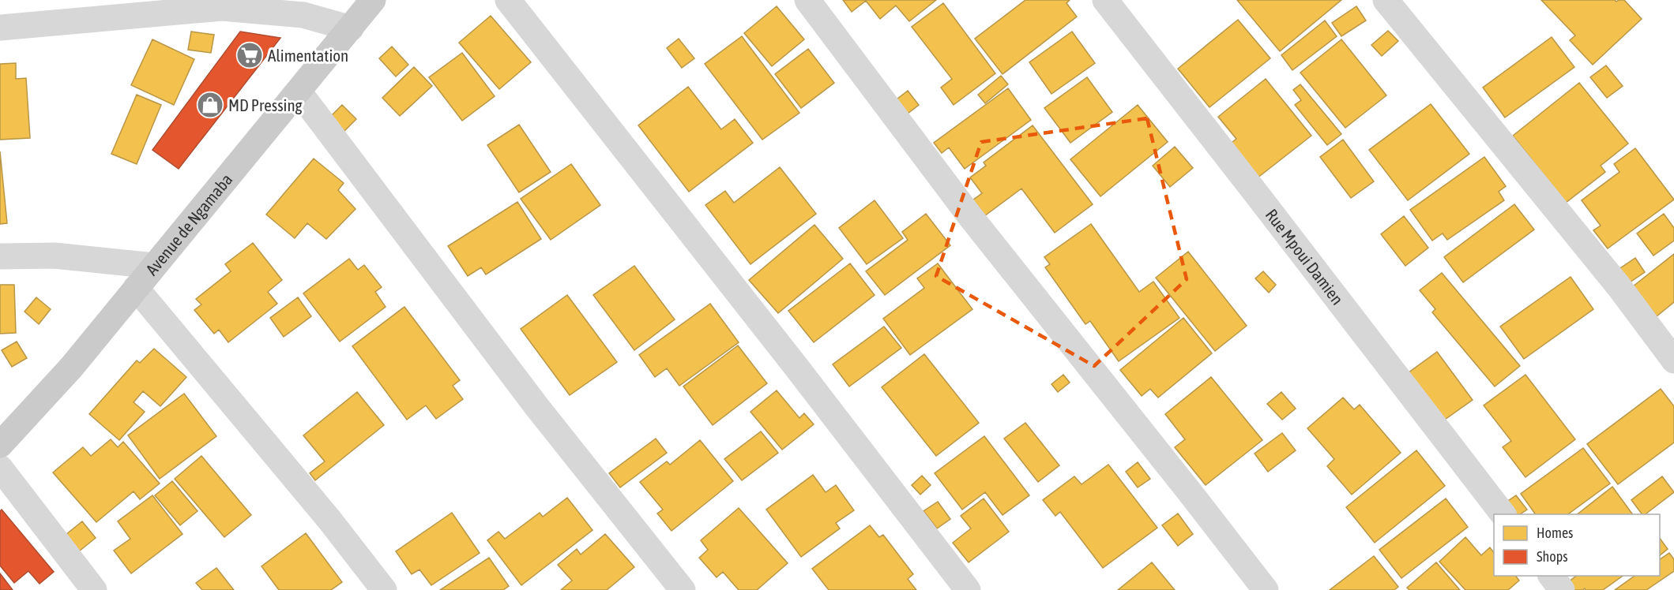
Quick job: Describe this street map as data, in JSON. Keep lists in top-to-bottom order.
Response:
{
  "streets": {
    "main road": ["Avenue de Ngamaba"],
    "street": ["Rue Mpoui Damien"]
  },
  "places": {
    "supermarket": ["Alimentation"],
    "shop": ["MD Pressing"]
  },
  "legend": ["Homes", "Shops"]
}
